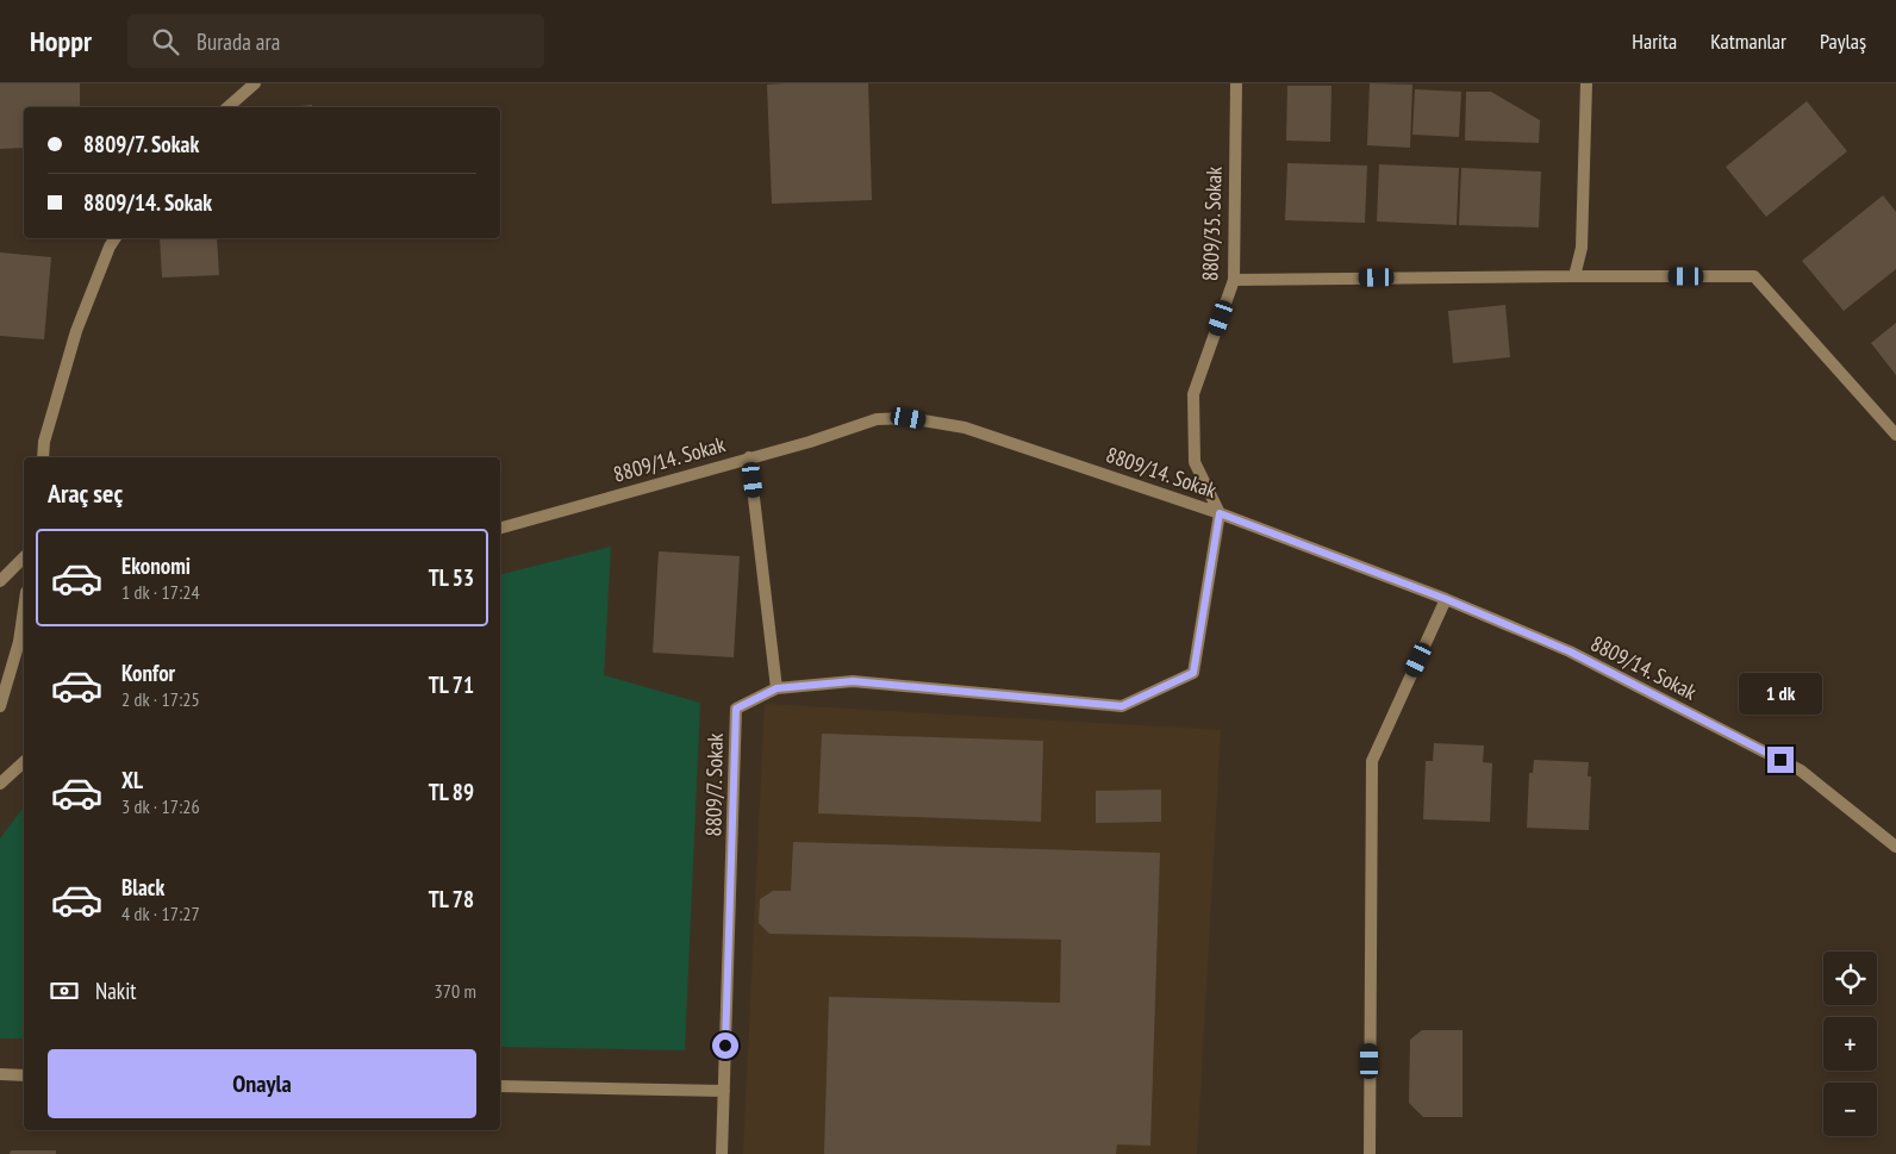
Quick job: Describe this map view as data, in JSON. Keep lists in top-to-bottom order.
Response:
{
  "streets": {
    "street": ["8809/35. Sokak", "8809/14. Sokak", "8809/7. Sokak"]
  },
  "crossings": [
    ["8809/35. Sokak", "8809/14. Sokak"],
    ["8809/35. Sokak", "8809/7. Sokak"],
    ["8809/14. Sokak", "8809/7. Sokak"]
  ],
  "page": {
    "header": "Hoppr",
    "search": "Burada ara",
    "nav": ["Harita", "Katmanlar", "Paylaş"],
    "banner": ["8809/7. Sokak", "8809/14. Sokak"],
    "heading": "Araç seç",
    "list": [
      {
        "name": "Ekonomi",
        "note": "1 dk · 17:24",
        "value": "TL 53"
      },
      {
        "name": "Konfor",
        "note": "2 dk · 17:25",
        "value": "TL 71"
      },
      {
        "name": "XL",
        "note": "3 dk · 17:26",
        "value": "TL 89"
      },
      {
        "name": "Black",
        "note": "4 dk · 17:27",
        "value": "TL 78"
      }
    ],
    "bubble": "1 dk",
    "map_buttons": ["+", "−"],
    "pay": ["Nakit", "370 m"],
    "buttons": "Onayla"
  }
}
